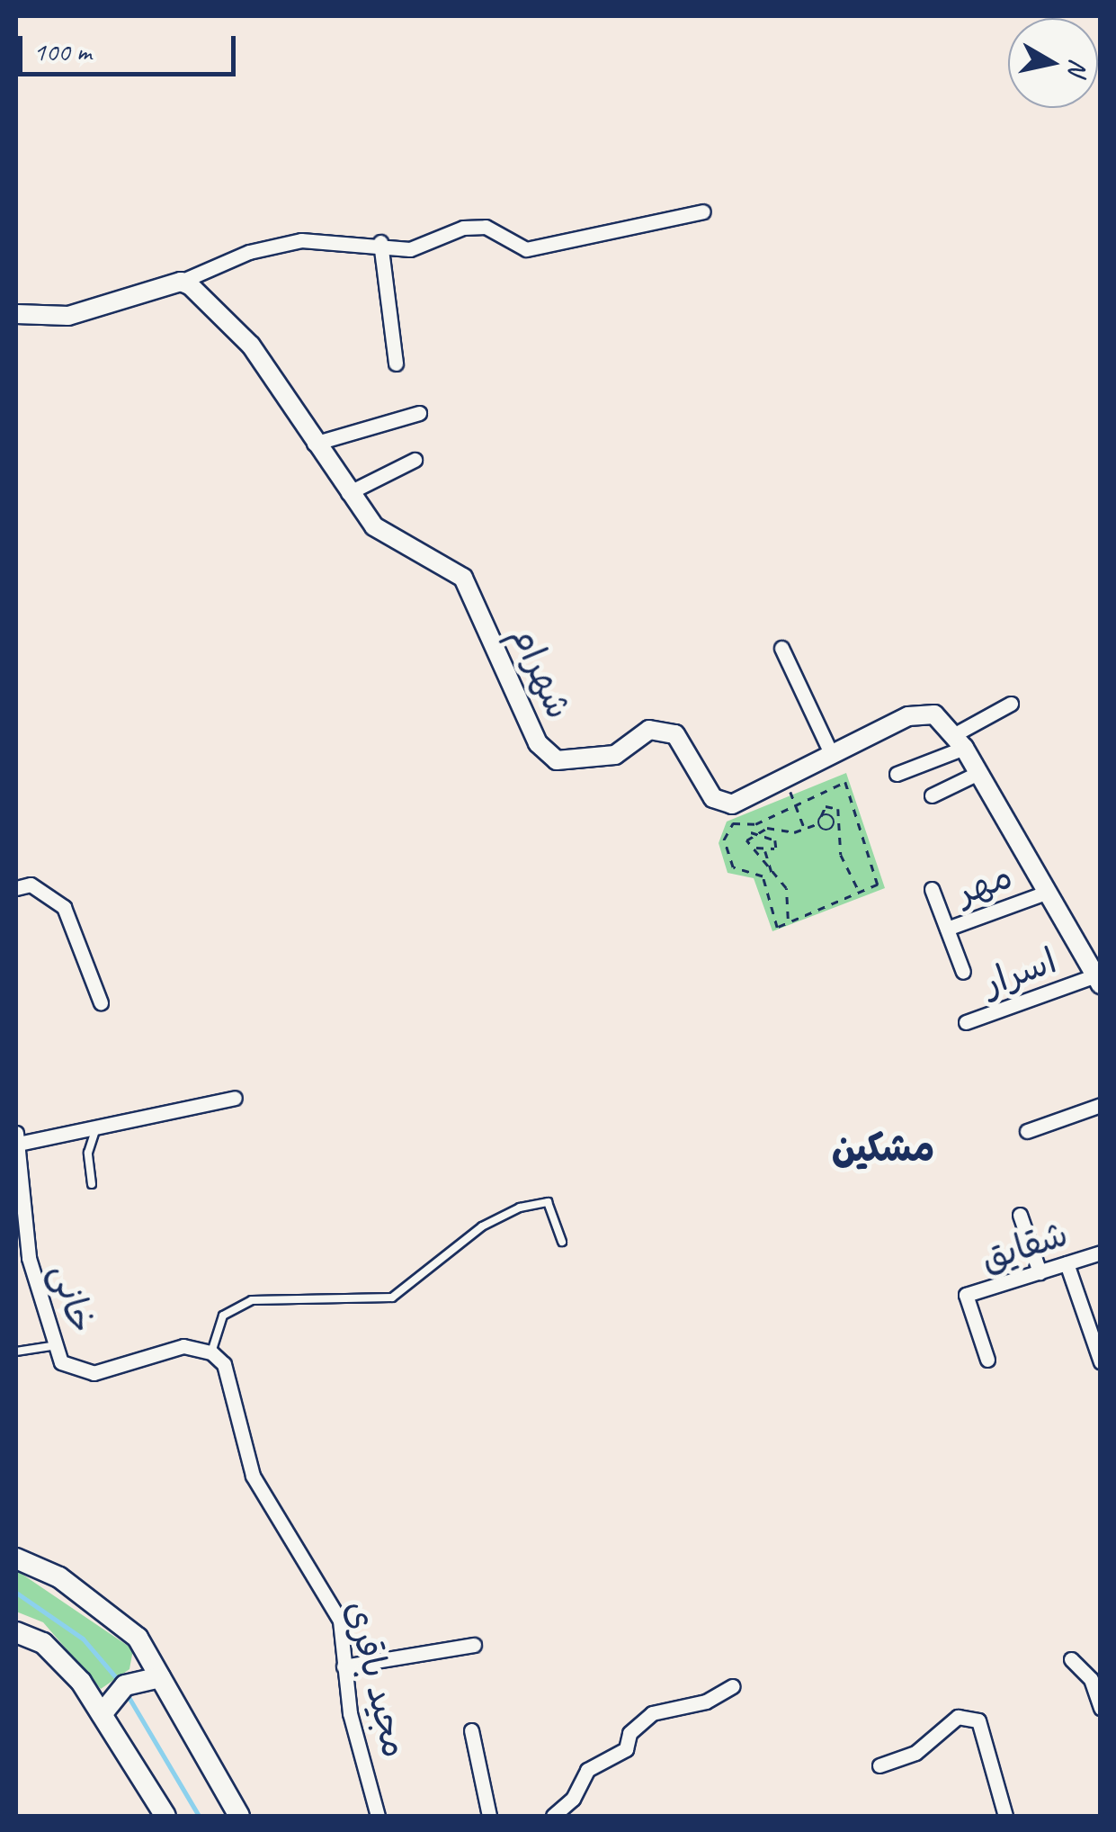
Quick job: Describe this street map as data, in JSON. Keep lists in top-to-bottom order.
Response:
{
  "streets": {
    "street": [
      "شهرام",
      "مهر",
      "اسرار",
      "شقایق",
      "خانی",
      "مجید باقری"
    ]
  },
  "crossings": [
    ["خانی", "مجید باقری"]
  ],
  "districts": ["مشکین"],
  "scale_bar": "100 m",
  "north": "right"
}
